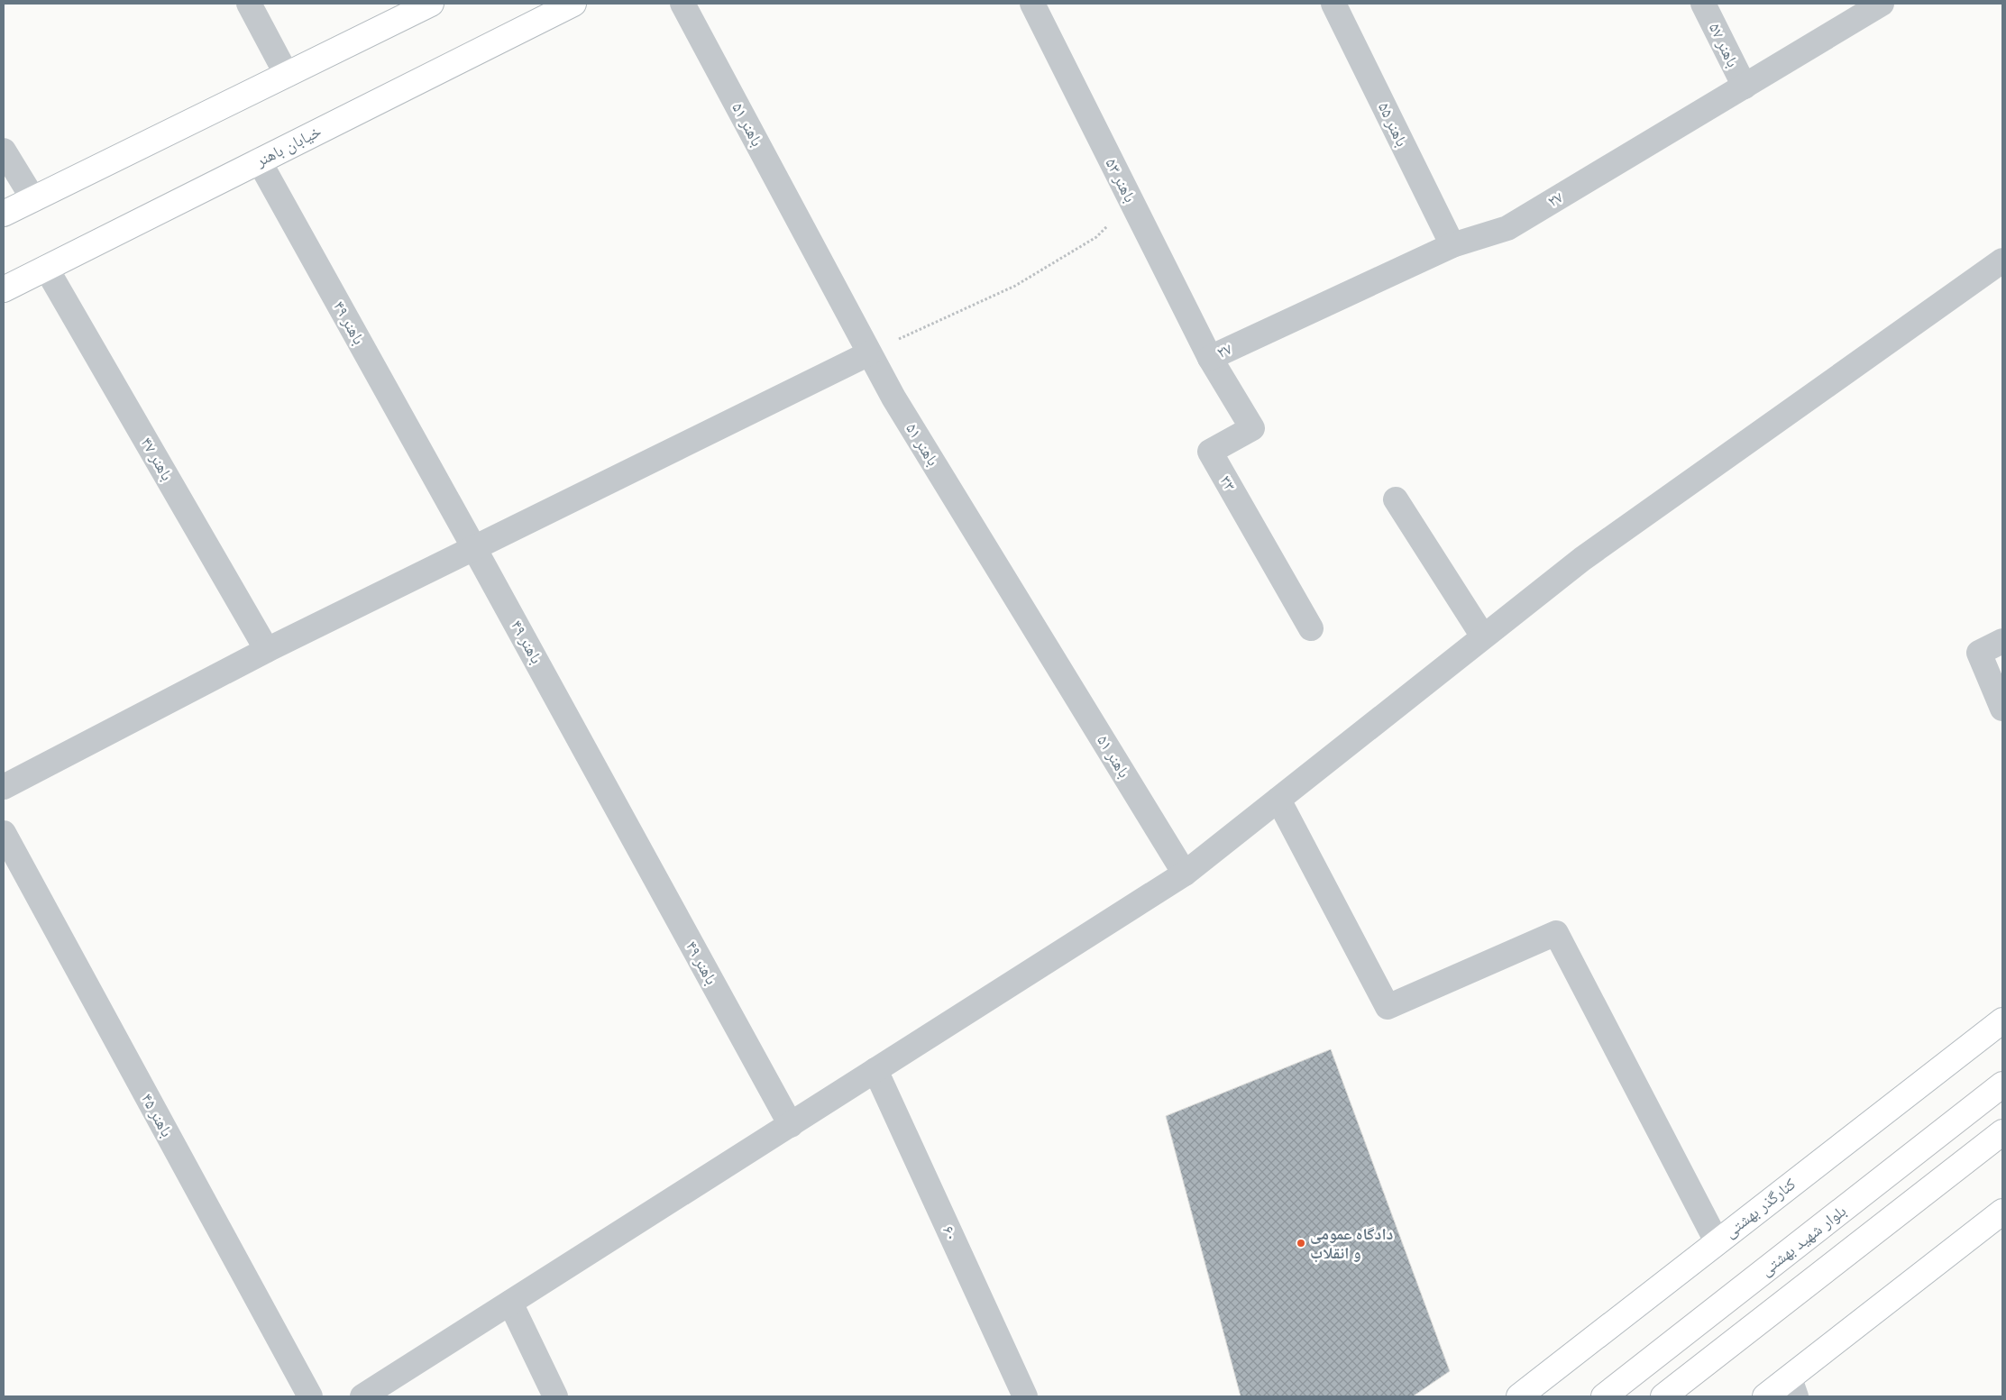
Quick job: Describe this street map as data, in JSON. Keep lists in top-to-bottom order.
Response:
{
  "streets": {
    "main road": ["خیابان باهنر", "کنارگذر بهشتی", "بلوار شهید بهشتی"],
    "street": [
      "باهنر ۵۷",
      "باهنر ۵۱",
      "باهنر ۵۵",
      "باهنر ۵۳",
      "۲۷",
      "باهنر ۴۹",
      "باهنر ۴۷",
      "۳۳",
      "باهنر ۴۵",
      "۶۰"
    ]
  },
  "crossings": [
    ["باهنر ۵۷", "۲۷"],
    ["باهنر ۵۵", "۲۷"],
    ["خیابان باهنر", "باهنر ۴۹"],
    ["خیابان باهنر", "باهنر ۴۷"],
    ["باهنر ۵۳", "۲۷"],
    ["باهنر ۵۳", "۳۳"],
    ["۲۷", "۳۳"]
  ],
  "places": ["دادگاه عمومی و انقلاب"]
}
